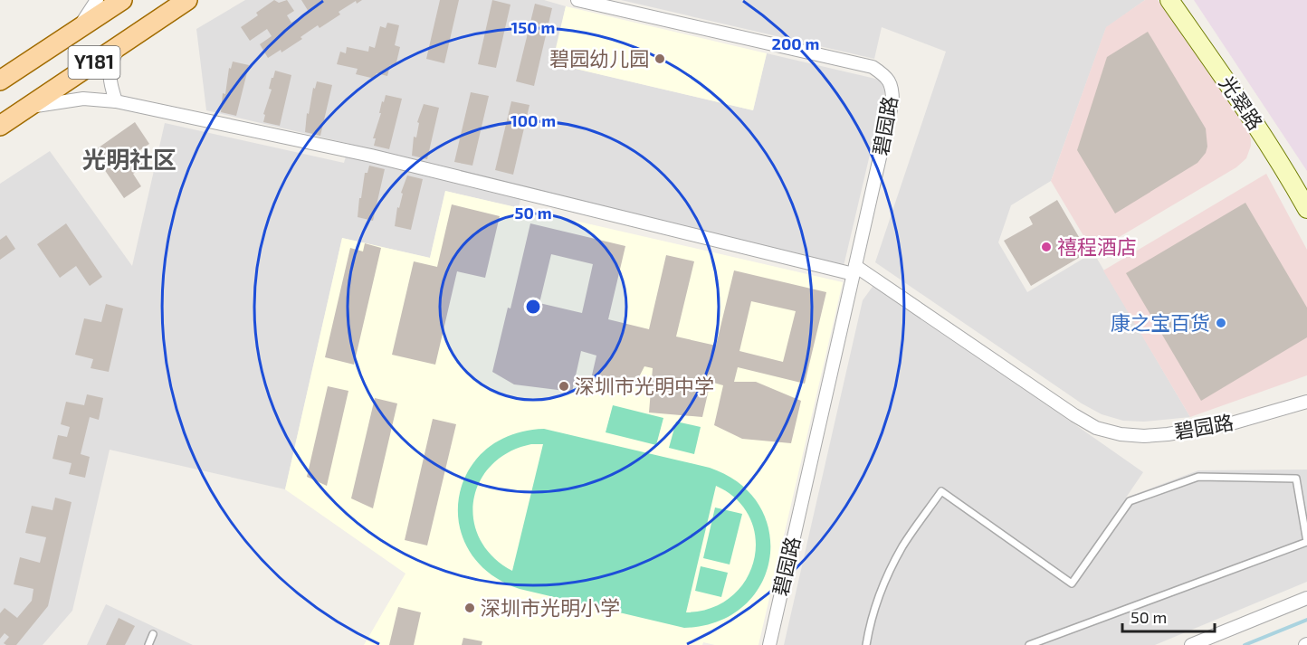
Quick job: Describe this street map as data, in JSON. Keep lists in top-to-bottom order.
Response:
{
  "streets": {
    "main road": ["Y181"],
    "street": ["光翠路", "碧园路"]
  },
  "districts": ["光明社区"],
  "places": [
    "碧园幼儿园",
    "禧程酒店",
    "康之宝百货",
    "深圳市光明中学",
    "深圳市光明小学"
  ],
  "scale_bar": "50 m",
  "rings": [
    "150 m",
    "200 m",
    "100 m",
    "50 m"
  ]
}
